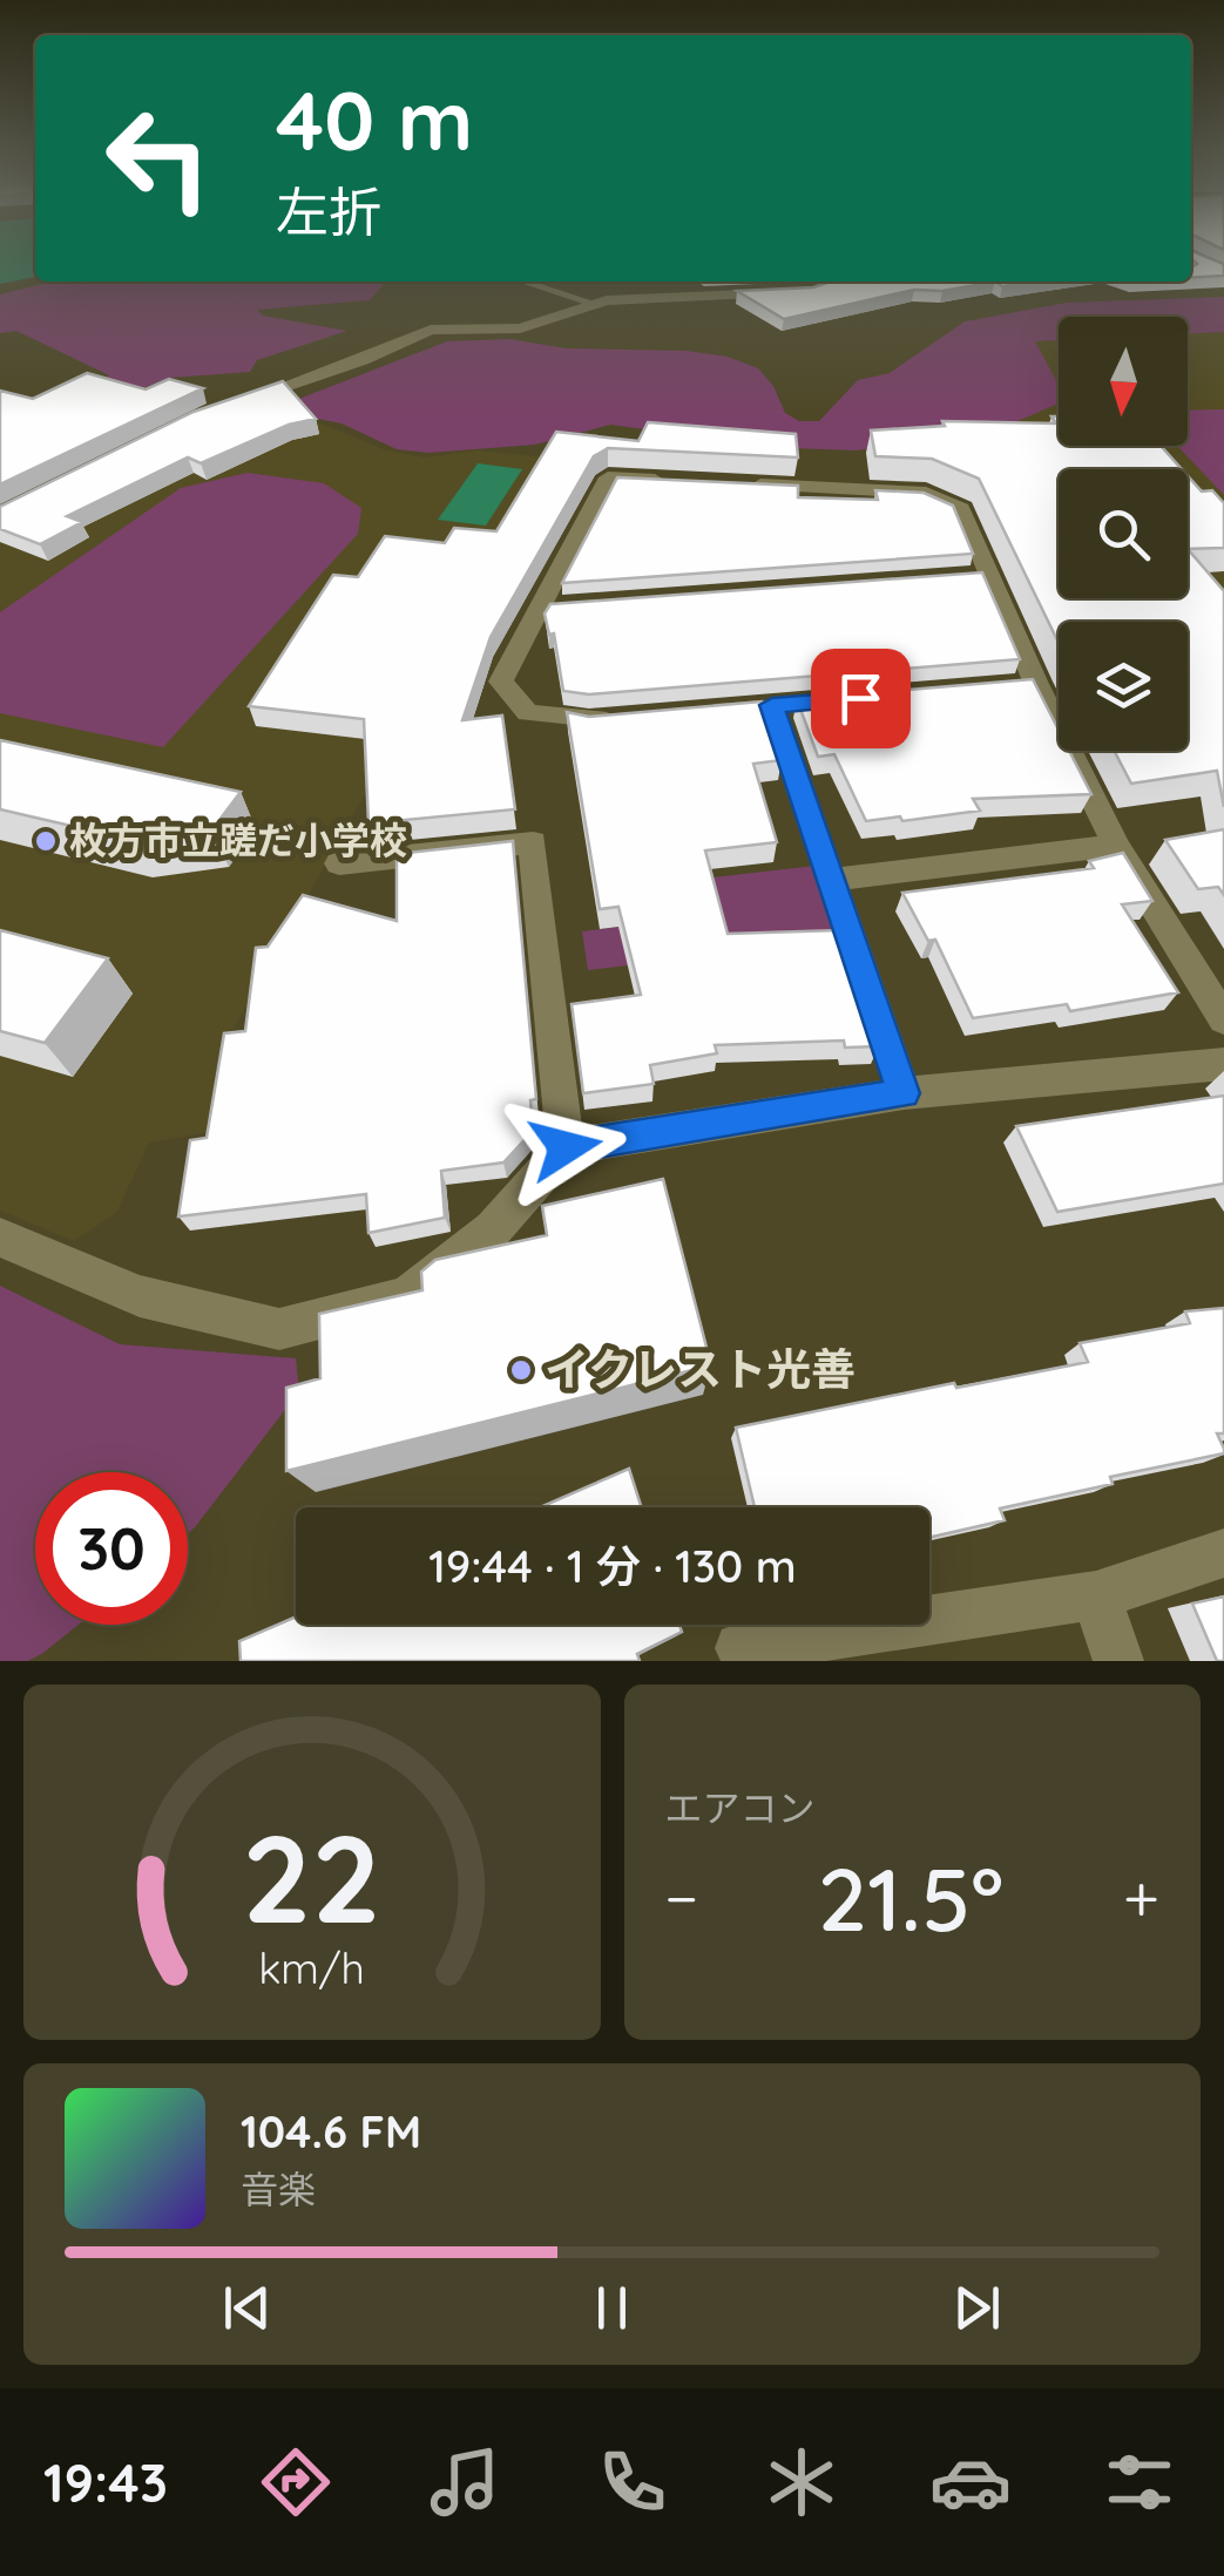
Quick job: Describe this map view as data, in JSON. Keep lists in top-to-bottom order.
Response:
{
  "places": ["枚方市立蹉だ小学校", "イクレスト光善"],
  "north": "bottom",
  "page": {
    "turn": ["40 m", "左折"],
    "limit": "30",
    "trip": "19:44 · 1 分 · 130 m",
    "tile": "エアコン",
    "heat": ["−", "21.5°", "+"],
    "song": ["104.6 FM", "音楽"],
    "tabs": "19:43",
    "gauge": ["22", "km/h"]
  }
}
